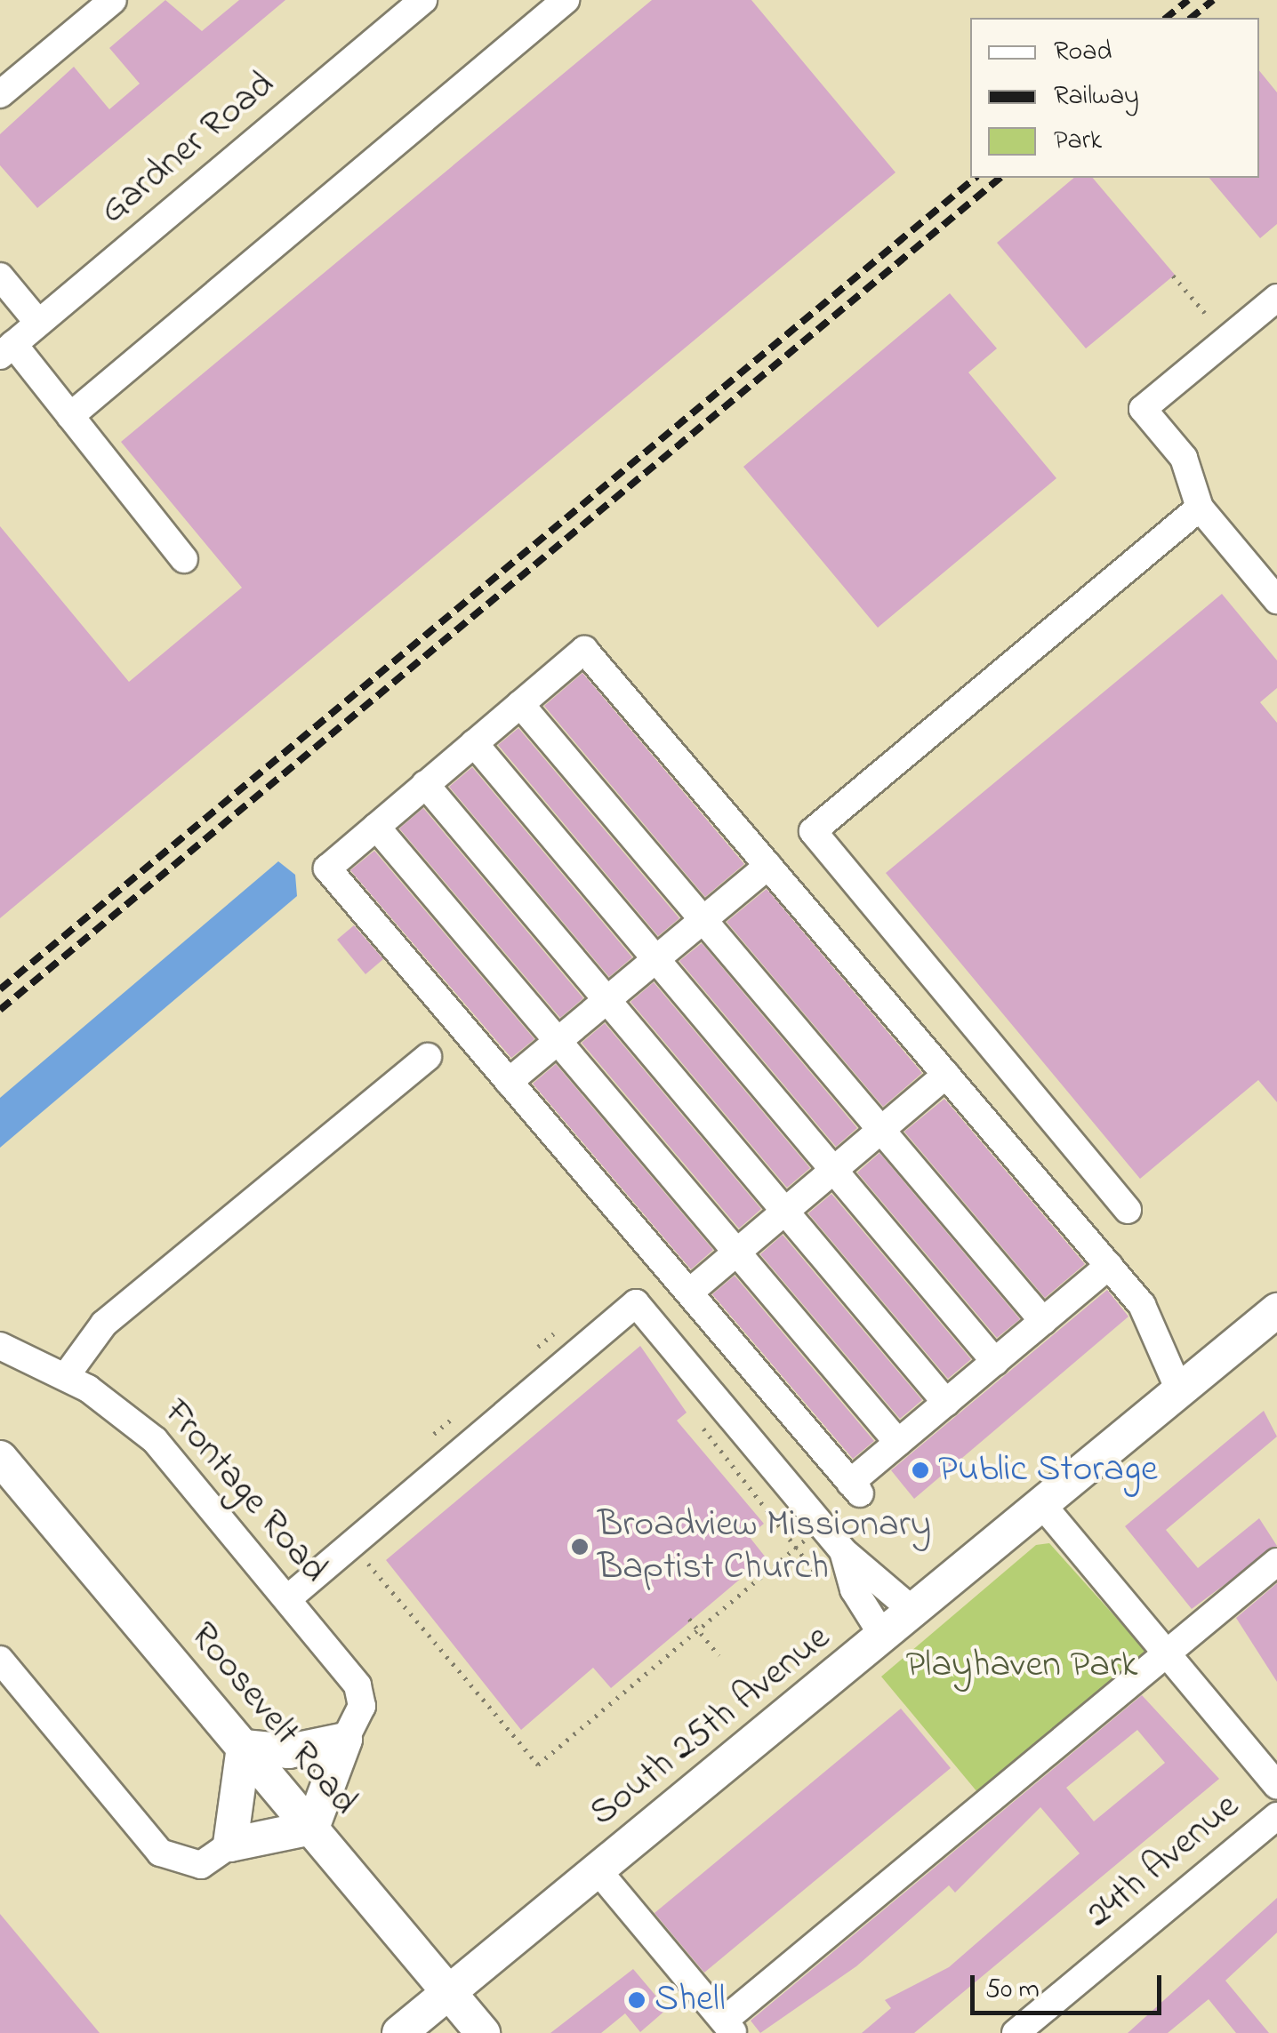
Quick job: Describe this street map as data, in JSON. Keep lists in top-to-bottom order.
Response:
{
  "streets": {
    "main road": ["Roosevelt Road", "South 25th Avenue"],
    "street": ["Gardner Road", "Frontage Road", "24th Avenue"]
  },
  "crossings": [
    ["Roosevelt Road", "South 25th Avenue"]
  ],
  "parks": ["Playhaven Park"],
  "places": ["Public Storage", "Broadview Missionary Baptist Church", "Shell"],
  "legend": ["Road", "Railway", "Park"],
  "scale_bar": "50 m"
}
